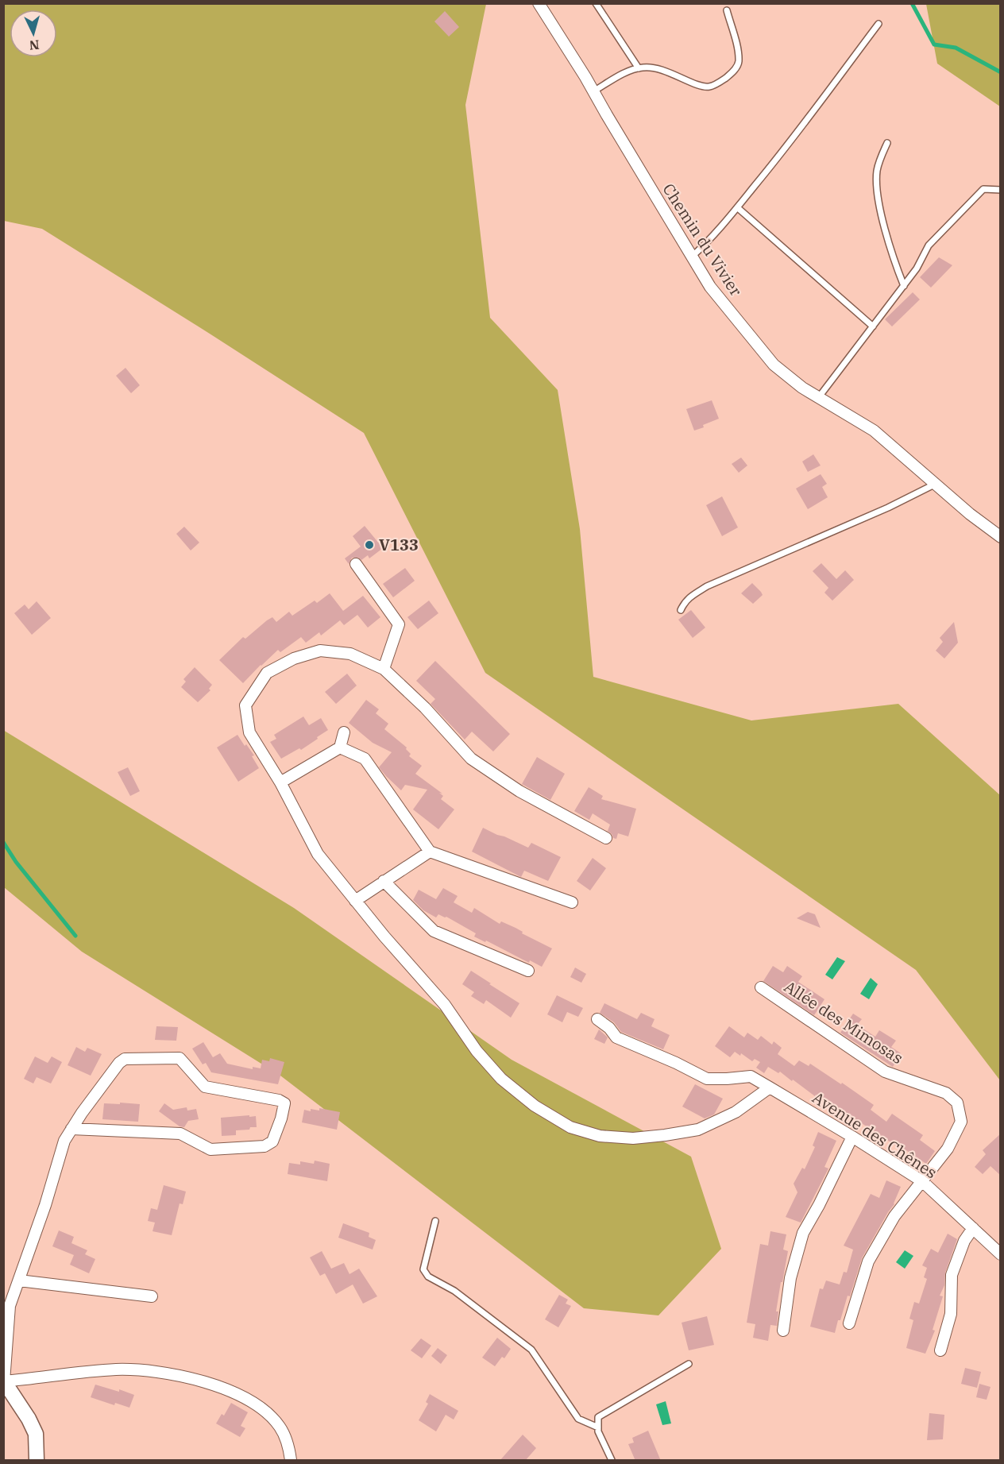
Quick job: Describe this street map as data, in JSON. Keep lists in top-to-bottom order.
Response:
{
  "streets": {
    "street": ["Chemin du Vivier", "Allée des Mimosas", "Avenue des Chênes"]
  },
  "crossings": [
    ["Allée des Mimosas", "Avenue des Chênes"]
  ],
  "places": ["V133"],
  "north": "bottom"
}
